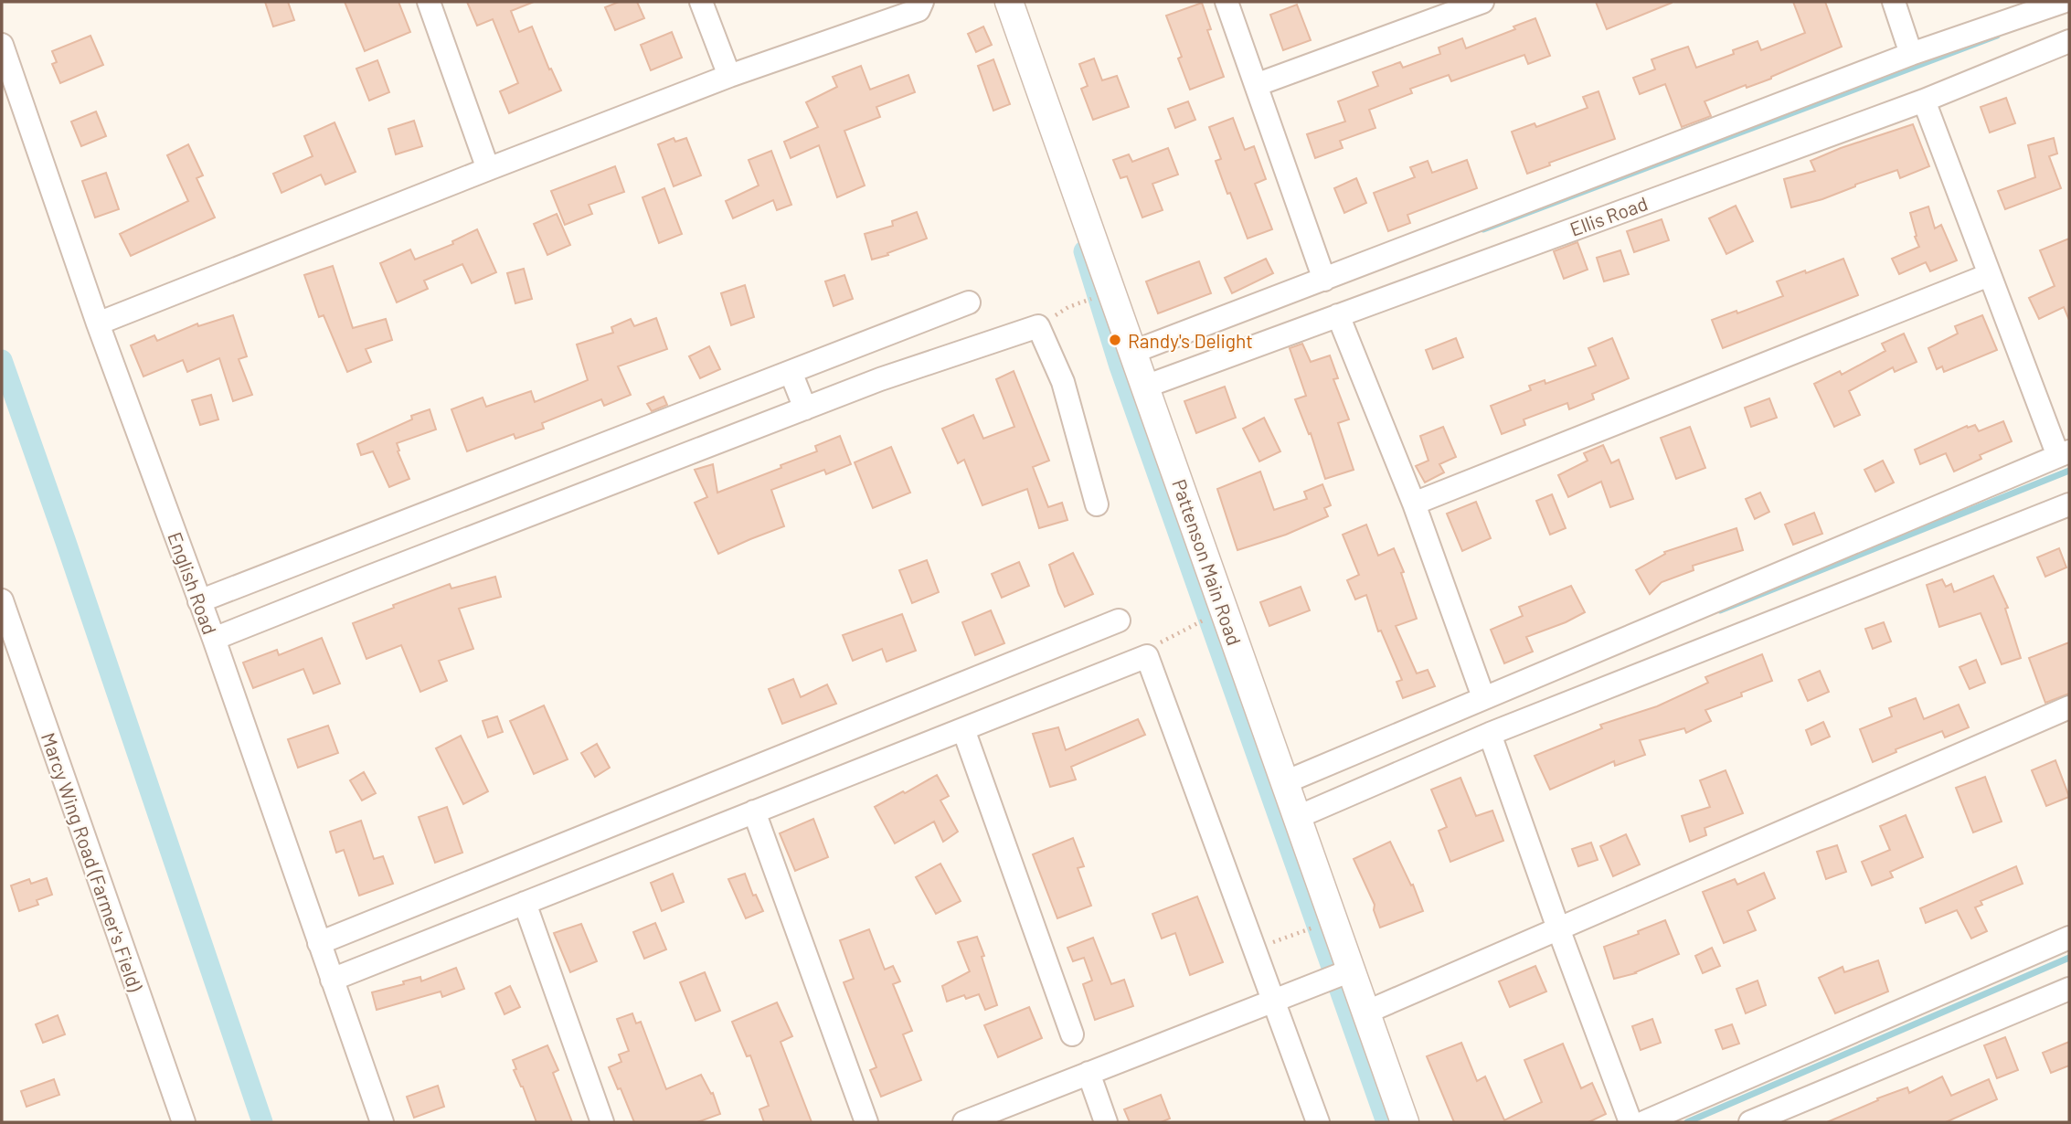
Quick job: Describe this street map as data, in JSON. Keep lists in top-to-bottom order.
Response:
{
  "streets": {
    "street": [
      "Ellis Road",
      "Pattenson Main Road",
      "English Road",
      "Marcy Wing Road (Farmer's Field)"
    ]
  },
  "crossings": [
    ["Ellis Road", "Pattenson Main Road"]
  ],
  "places": ["Randy's Delight"]
}
